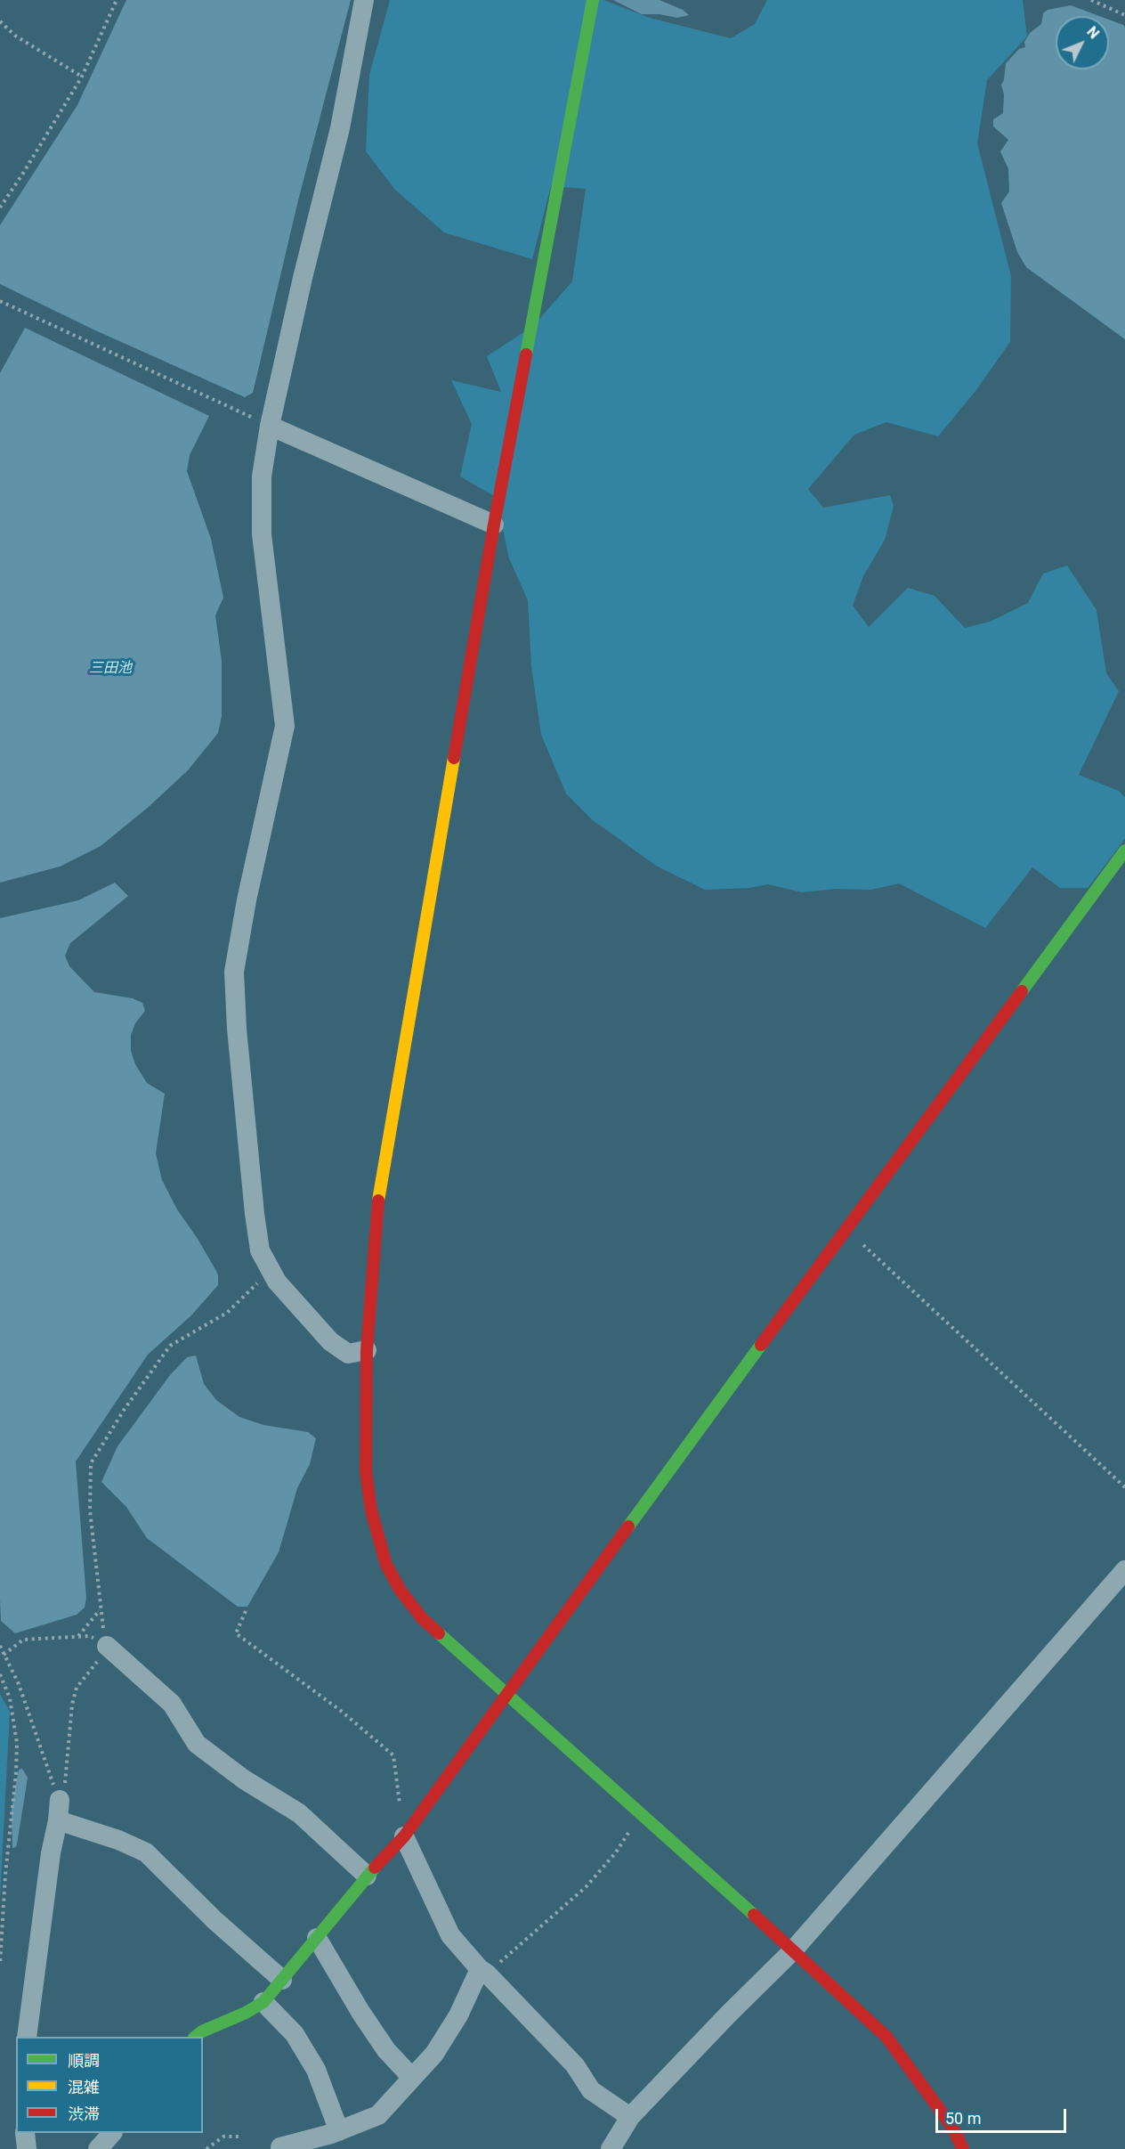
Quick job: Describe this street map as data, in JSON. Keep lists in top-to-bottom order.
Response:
{
  "water": ["三田池"],
  "legend": ["順調", "混雑", "渋滞"],
  "scale_bar": "50 m",
  "north": "top right"
}
